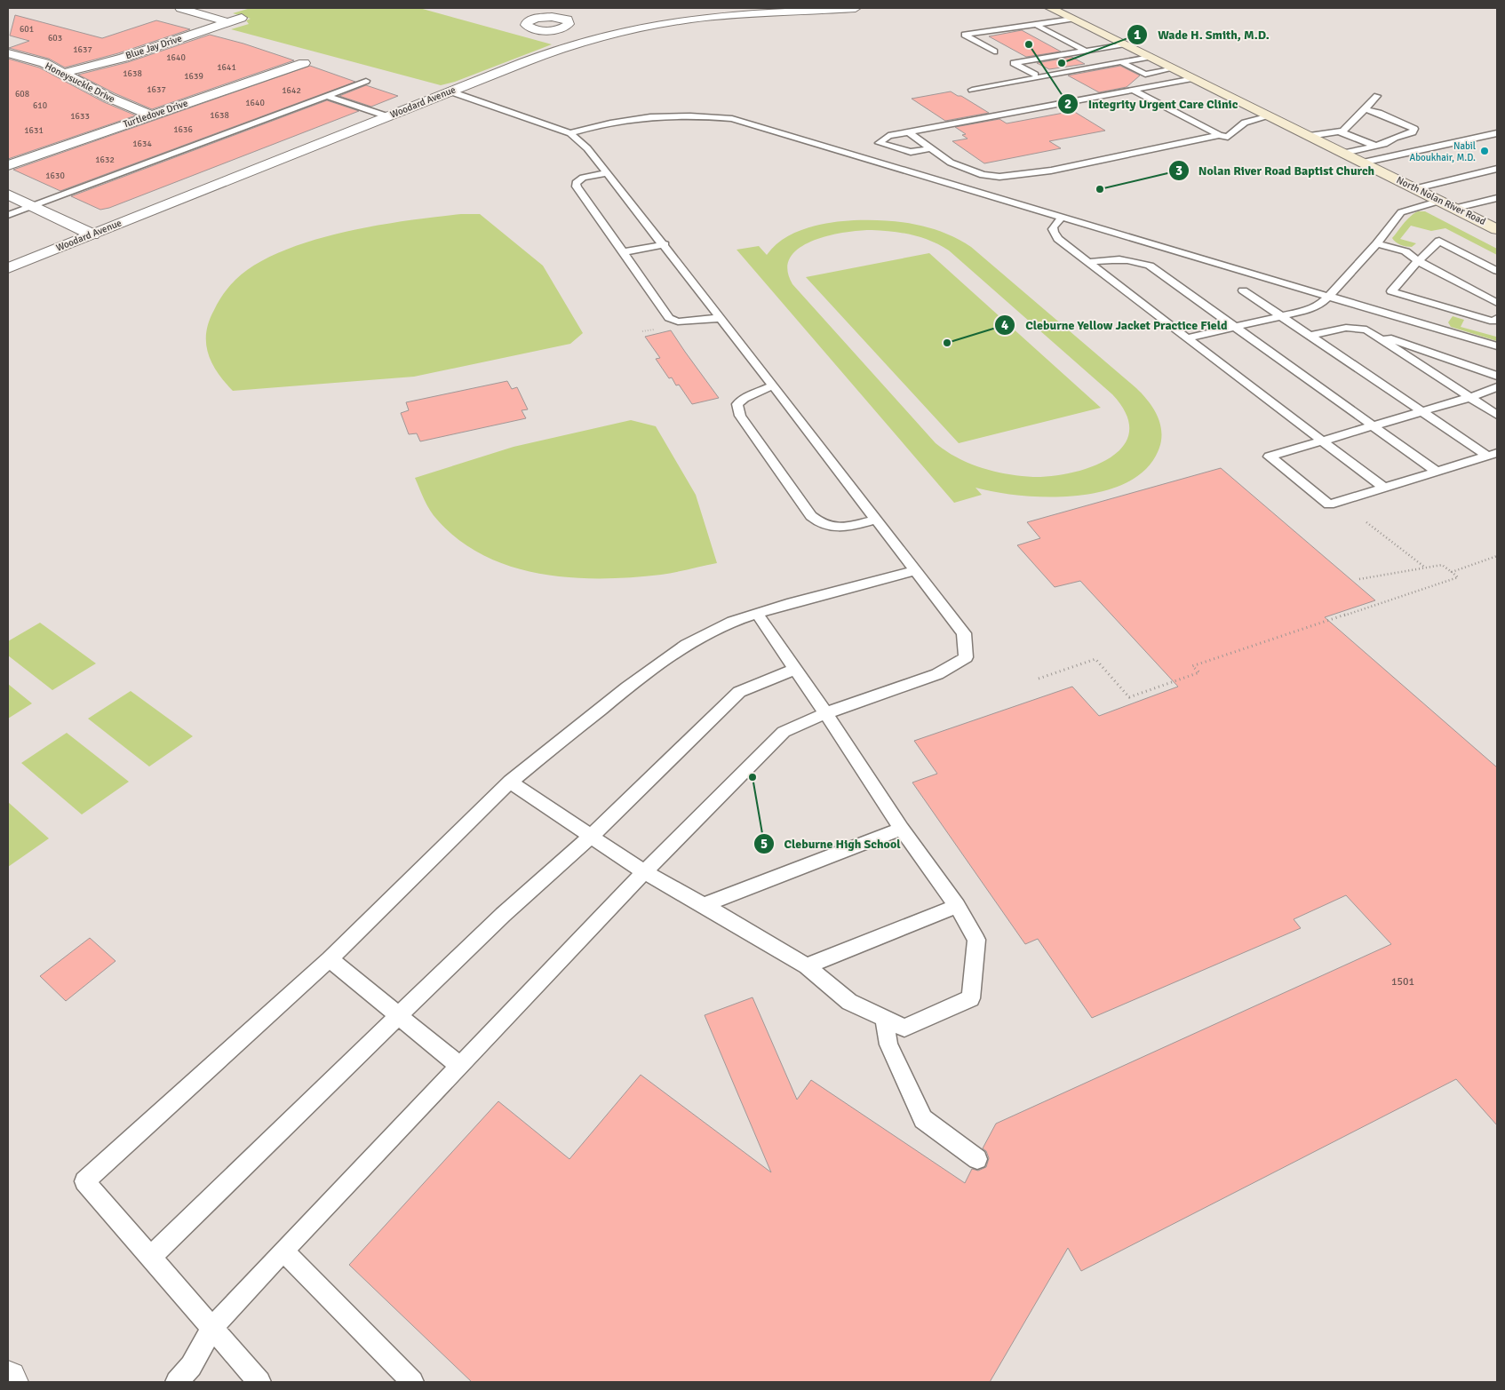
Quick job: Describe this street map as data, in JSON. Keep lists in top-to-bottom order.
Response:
{
  "streets": {
    "main road": ["North Nolan River Road"],
    "street": [
      "Blue Jay Drive",
      "Honeysuckle Drive",
      "Woodard Avenue",
      "Turtledove Drive"
    ]
  },
  "crossings": [
    ["Blue Jay Drive", "Honeysuckle Drive"],
    ["Honeysuckle Drive", "Turtledove Drive"]
  ],
  "places": [
    "Integrity Urgent Care Clinic",
    "Wade H. Smith, M.D.",
    "Nabil Aboukhair, M.D.",
    "Nolan River Road Baptist Church",
    "Cleburne Yellow Jacket Practice Field",
    "Cleburne High School"
  ],
  "house_numbers": [
    "601",
    "603",
    "1637",
    "1640",
    "1641",
    "1638",
    "1639",
    "1637",
    "1642",
    "608",
    "1640",
    "610",
    "1638",
    "1633",
    "1636",
    "1631",
    "1634",
    "1632",
    "1630",
    "1501"
  ]
}
